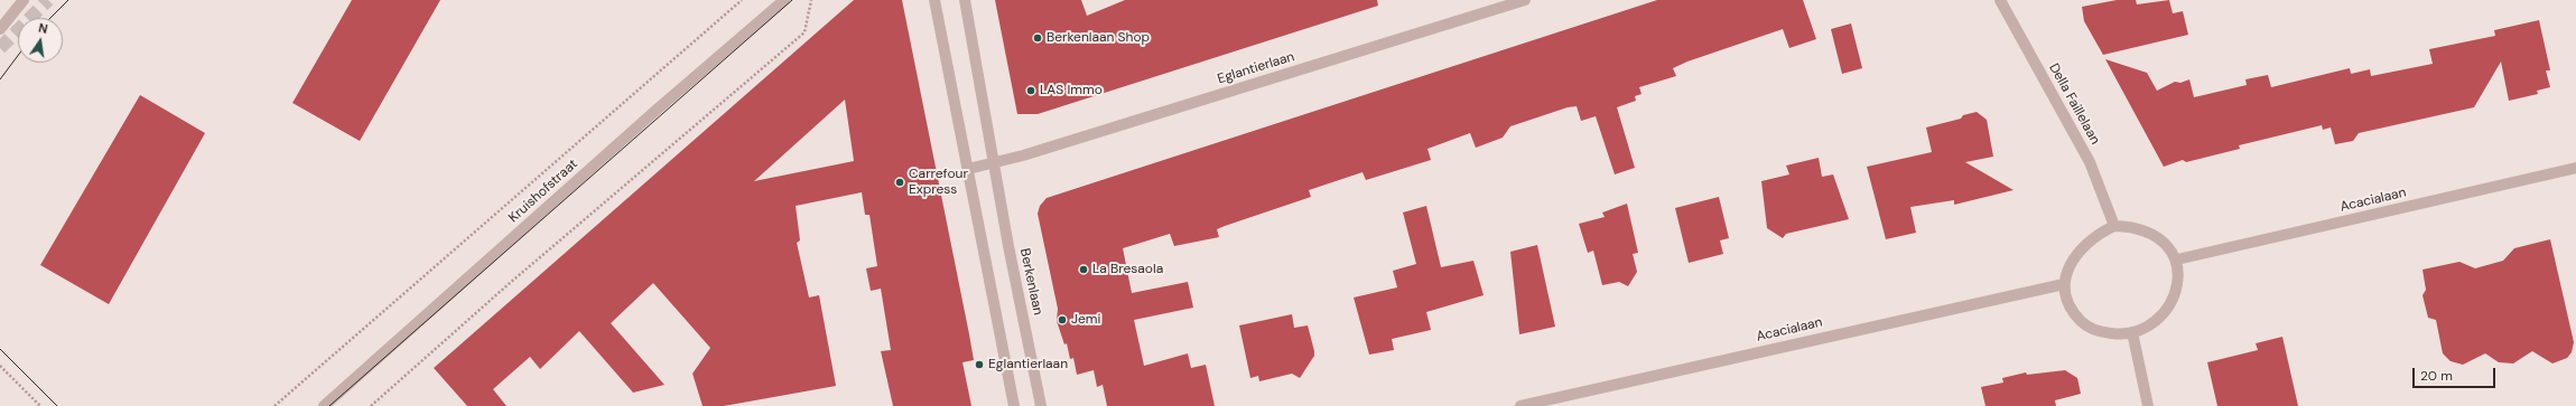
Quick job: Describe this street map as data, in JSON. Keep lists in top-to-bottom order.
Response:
{
  "streets": {
    "street": [
      "Eglantierlaan",
      "Della Faillelaan",
      "Kruishofstraat",
      "Acacialaan",
      "Berkenlaan"
    ]
  },
  "crossings": [
    ["Eglantierlaan", "Berkenlaan"],
    ["Della Faillelaan", "Acacialaan"]
  ],
  "places": [
    "Berkenlaan Shop",
    "LAS Immo",
    "Carrefour Express",
    "La Bresaola",
    "Jemi",
    "Eglantierlaan"
  ],
  "scale_bar": "20 m",
  "north": "top"
}
